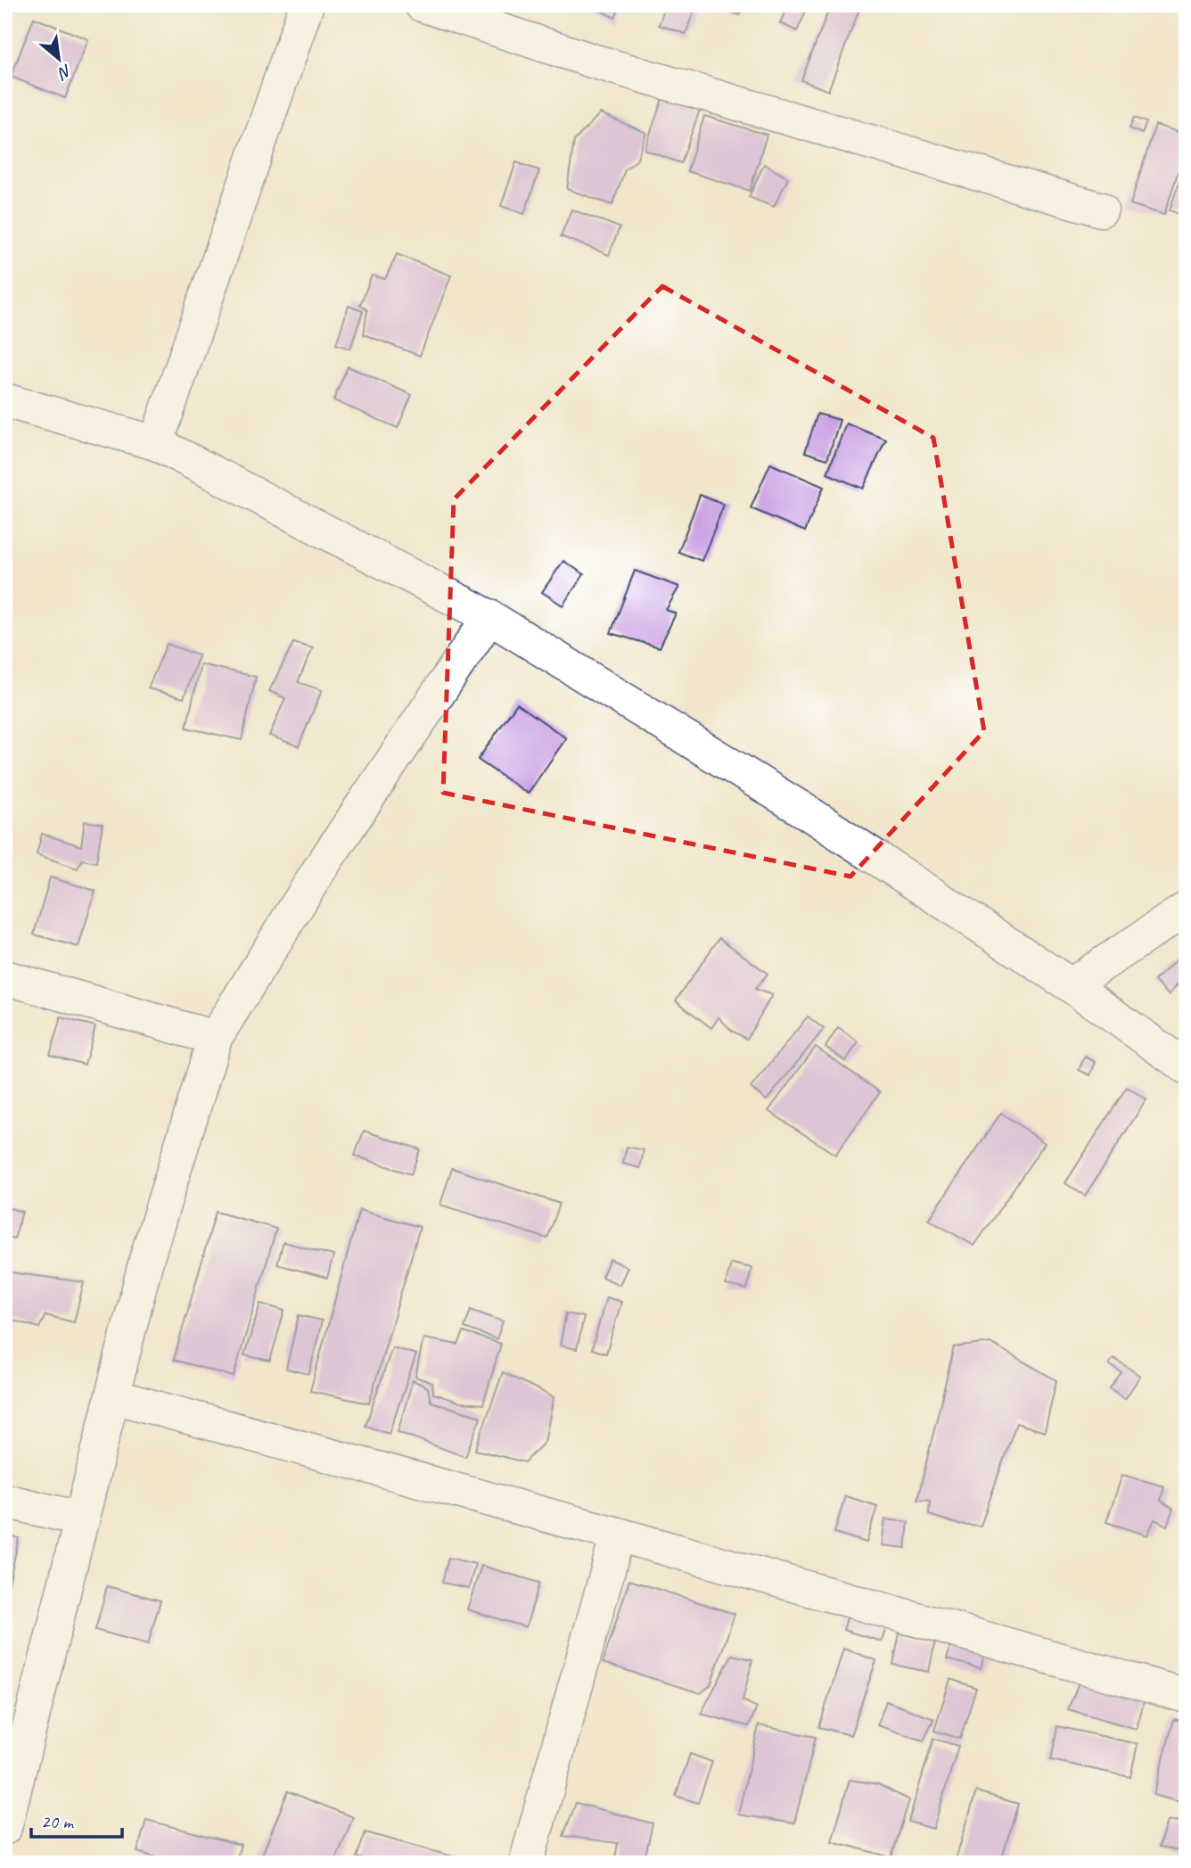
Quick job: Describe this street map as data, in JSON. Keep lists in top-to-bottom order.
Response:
{
  "scale_bar": "20 m",
  "north": "bottom right"
}
